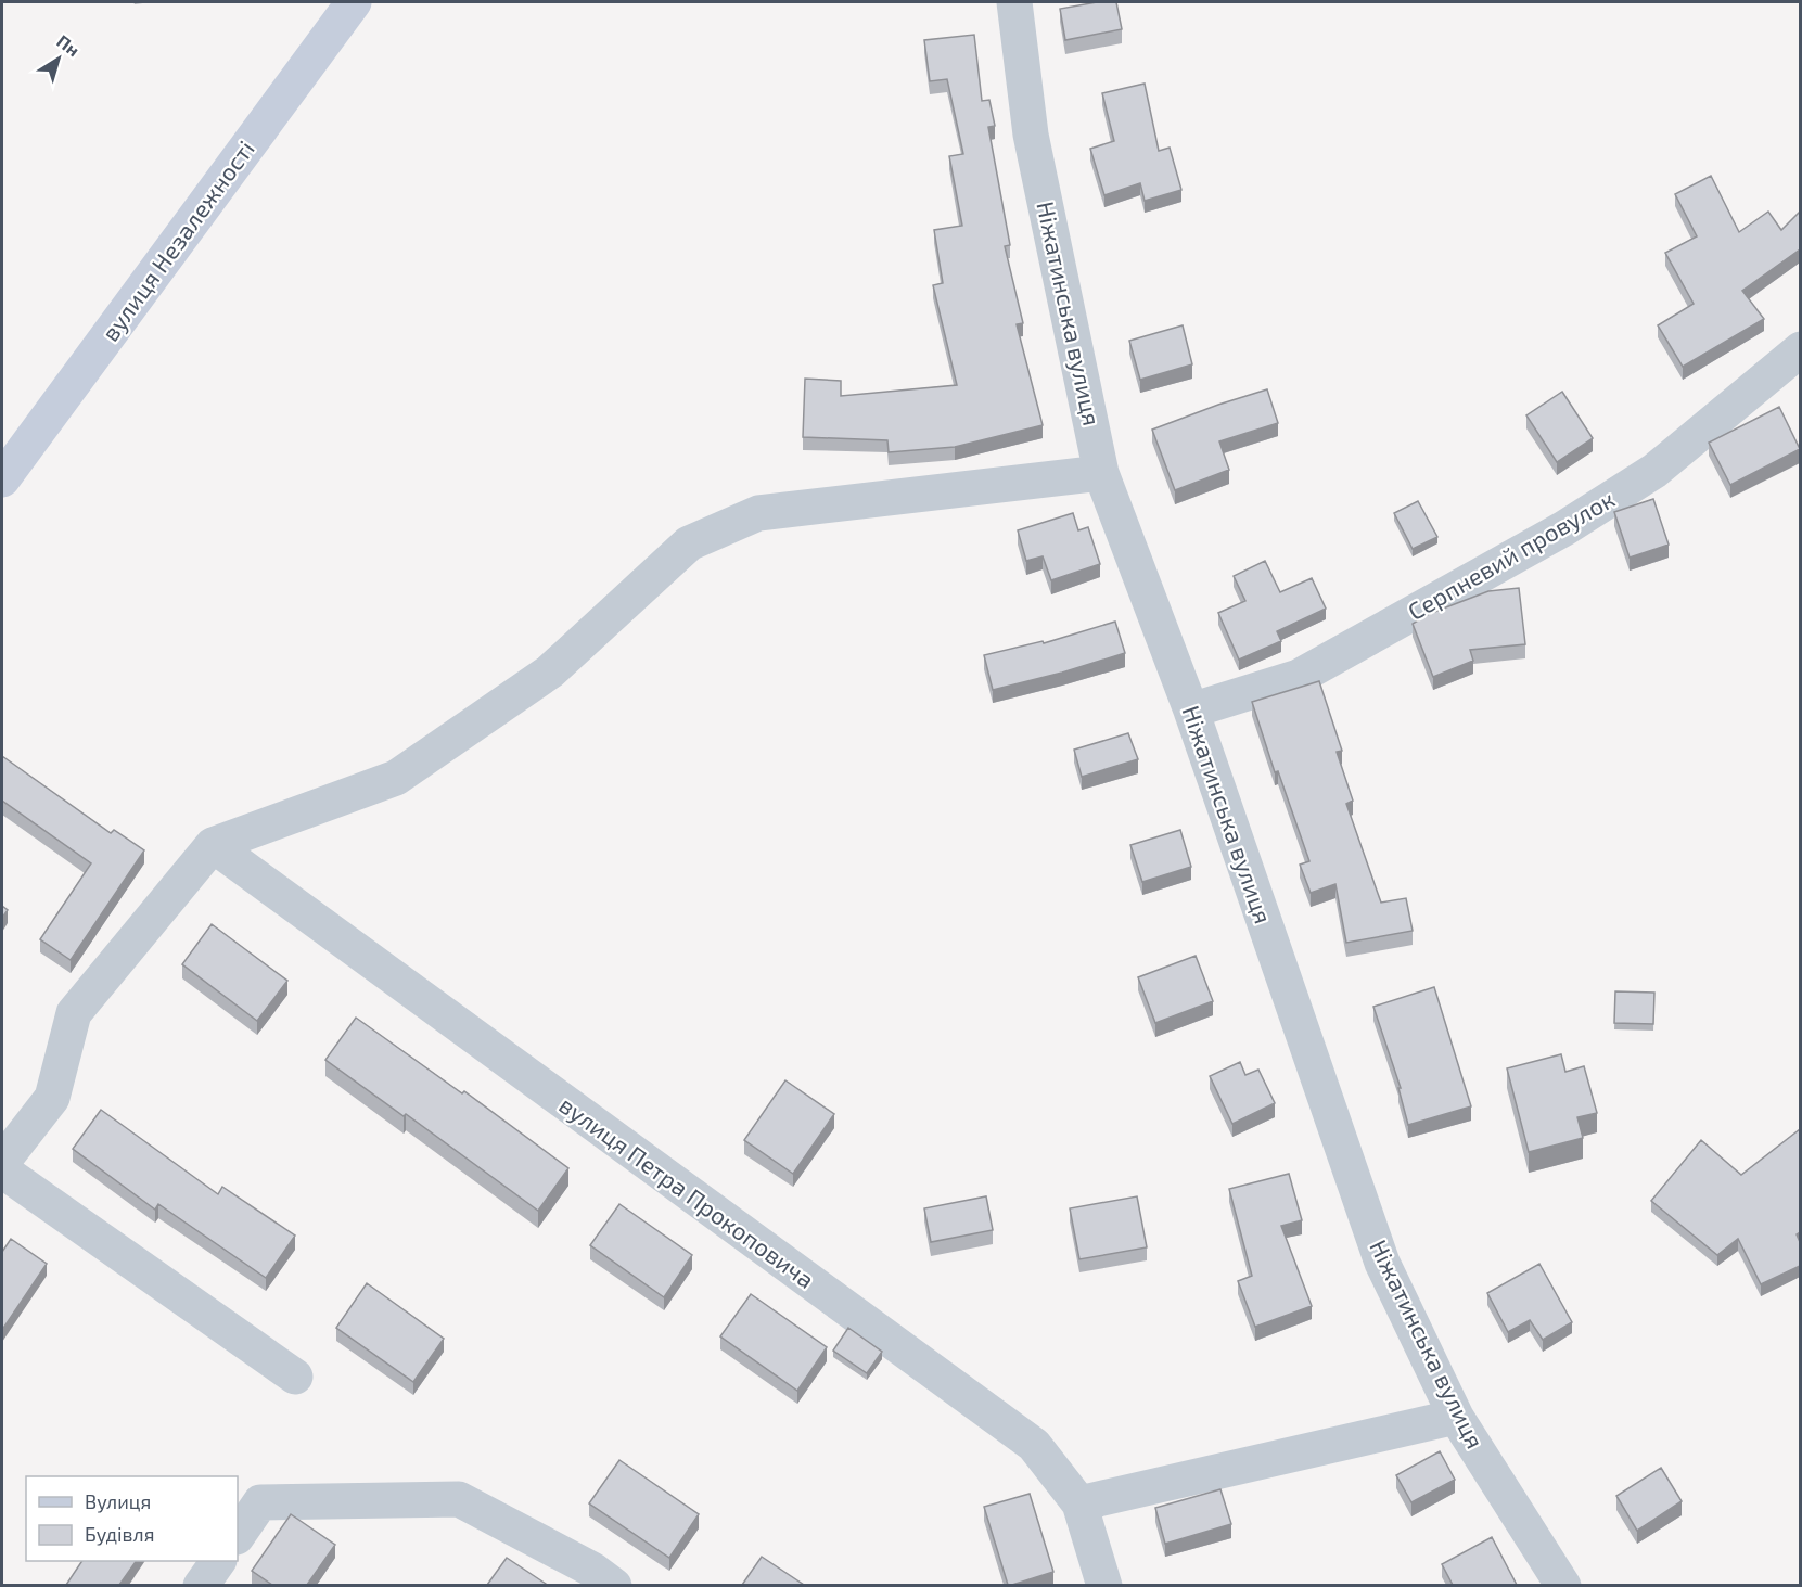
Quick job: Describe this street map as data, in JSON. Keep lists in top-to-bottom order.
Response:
{
  "streets": {
    "street": [
      "вулиця Незалежності",
      "Ніжатинська вулиця",
      "Серпневий провулок",
      "вулиця Петра Прокоповича"
    ]
  },
  "crossings": [
    ["Ніжатинська вулиця", "Серпневий провулок"]
  ],
  "legend": ["Вулиця", "Будівля"],
  "north": "top right"
}
